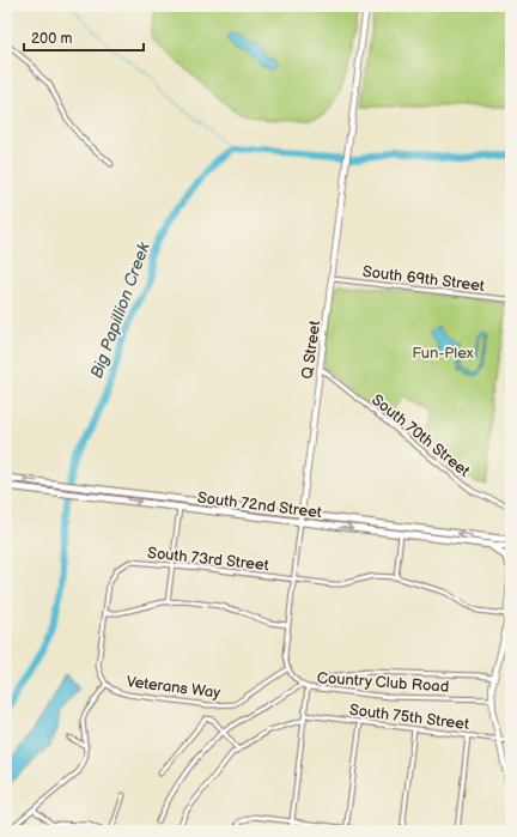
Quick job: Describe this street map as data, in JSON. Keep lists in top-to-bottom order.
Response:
{
  "streets": {
    "main road": ["Q Street", "South 72nd Street"],
    "street": [
      "South 69th Street",
      "South 70th Street",
      "South 73rd Street",
      "Country Club Road",
      "Veterans Way",
      "South 75th Street"
    ]
  },
  "crossings": [
    ["South 69th Street", "Q Street"],
    ["Q Street", "South 70th Street"],
    ["Q Street", "South 72nd Street"],
    ["Q Street", "South 73rd Street"],
    ["Q Street", "Veterans Way"],
    ["Country Club Road", "South 75th Street"]
  ],
  "water": ["Big Papillion Creek"],
  "parks": ["Fun-Plex"],
  "scale_bar": "200 m"
}
